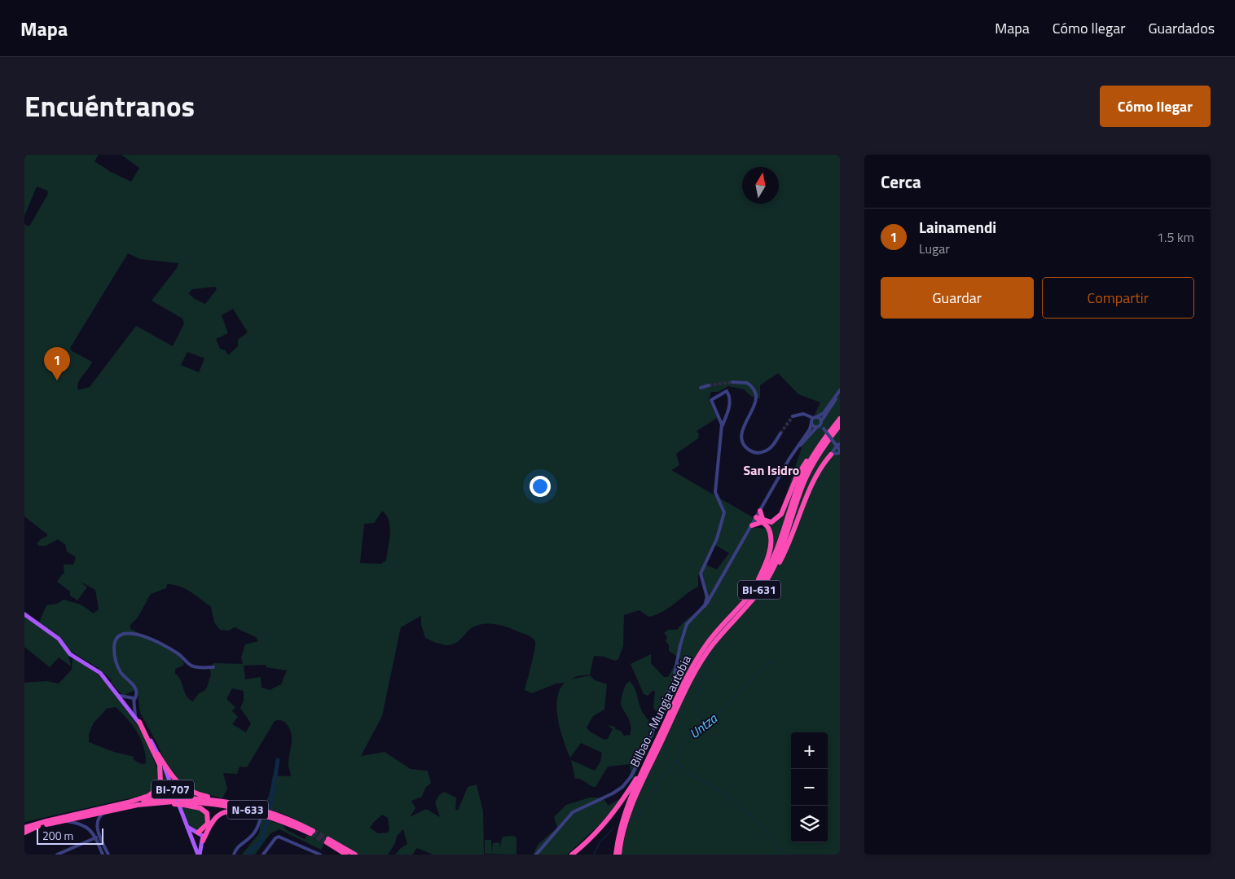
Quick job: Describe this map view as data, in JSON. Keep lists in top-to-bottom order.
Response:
{
  "streets": {
    "highway": ["BI-631", "Bilbao - Mungia autobia", "N-633"],
    "main road": ["BI-707"]
  },
  "districts": ["San Isidro"],
  "water": ["Untza"],
  "scale_bar": "200 m",
  "north": "top",
  "page": {
    "header": "Mapa",
    "nav": ["Mapa", "Cómo llegar", "Guardados"],
    "title": "Encuéntranos",
    "buttons": [
      "Cómo llegar",
      ["Guardar", "Compartir"]
    ],
    "heading": "Cerca",
    "list": [
      {
        "mark": "1",
        "name": "Lainamendi",
        "note": "Lugar",
        "value": "1.5 km"
      }
    ],
    "pins": "1",
    "map_buttons": ["+", "−"],
    "scale": "200 m"
  }
}
